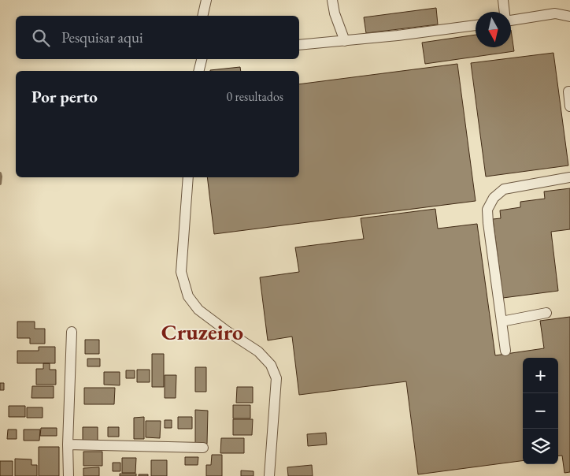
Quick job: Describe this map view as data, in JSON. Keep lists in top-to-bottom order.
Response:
{
  "districts": ["Cruzeiro"],
  "north": "bottom",
  "page": {
    "search": "Pesquisar aqui",
    "heading": ["Por perto", "0 resultados"],
    "map_buttons": ["+", "−"]
  }
}
